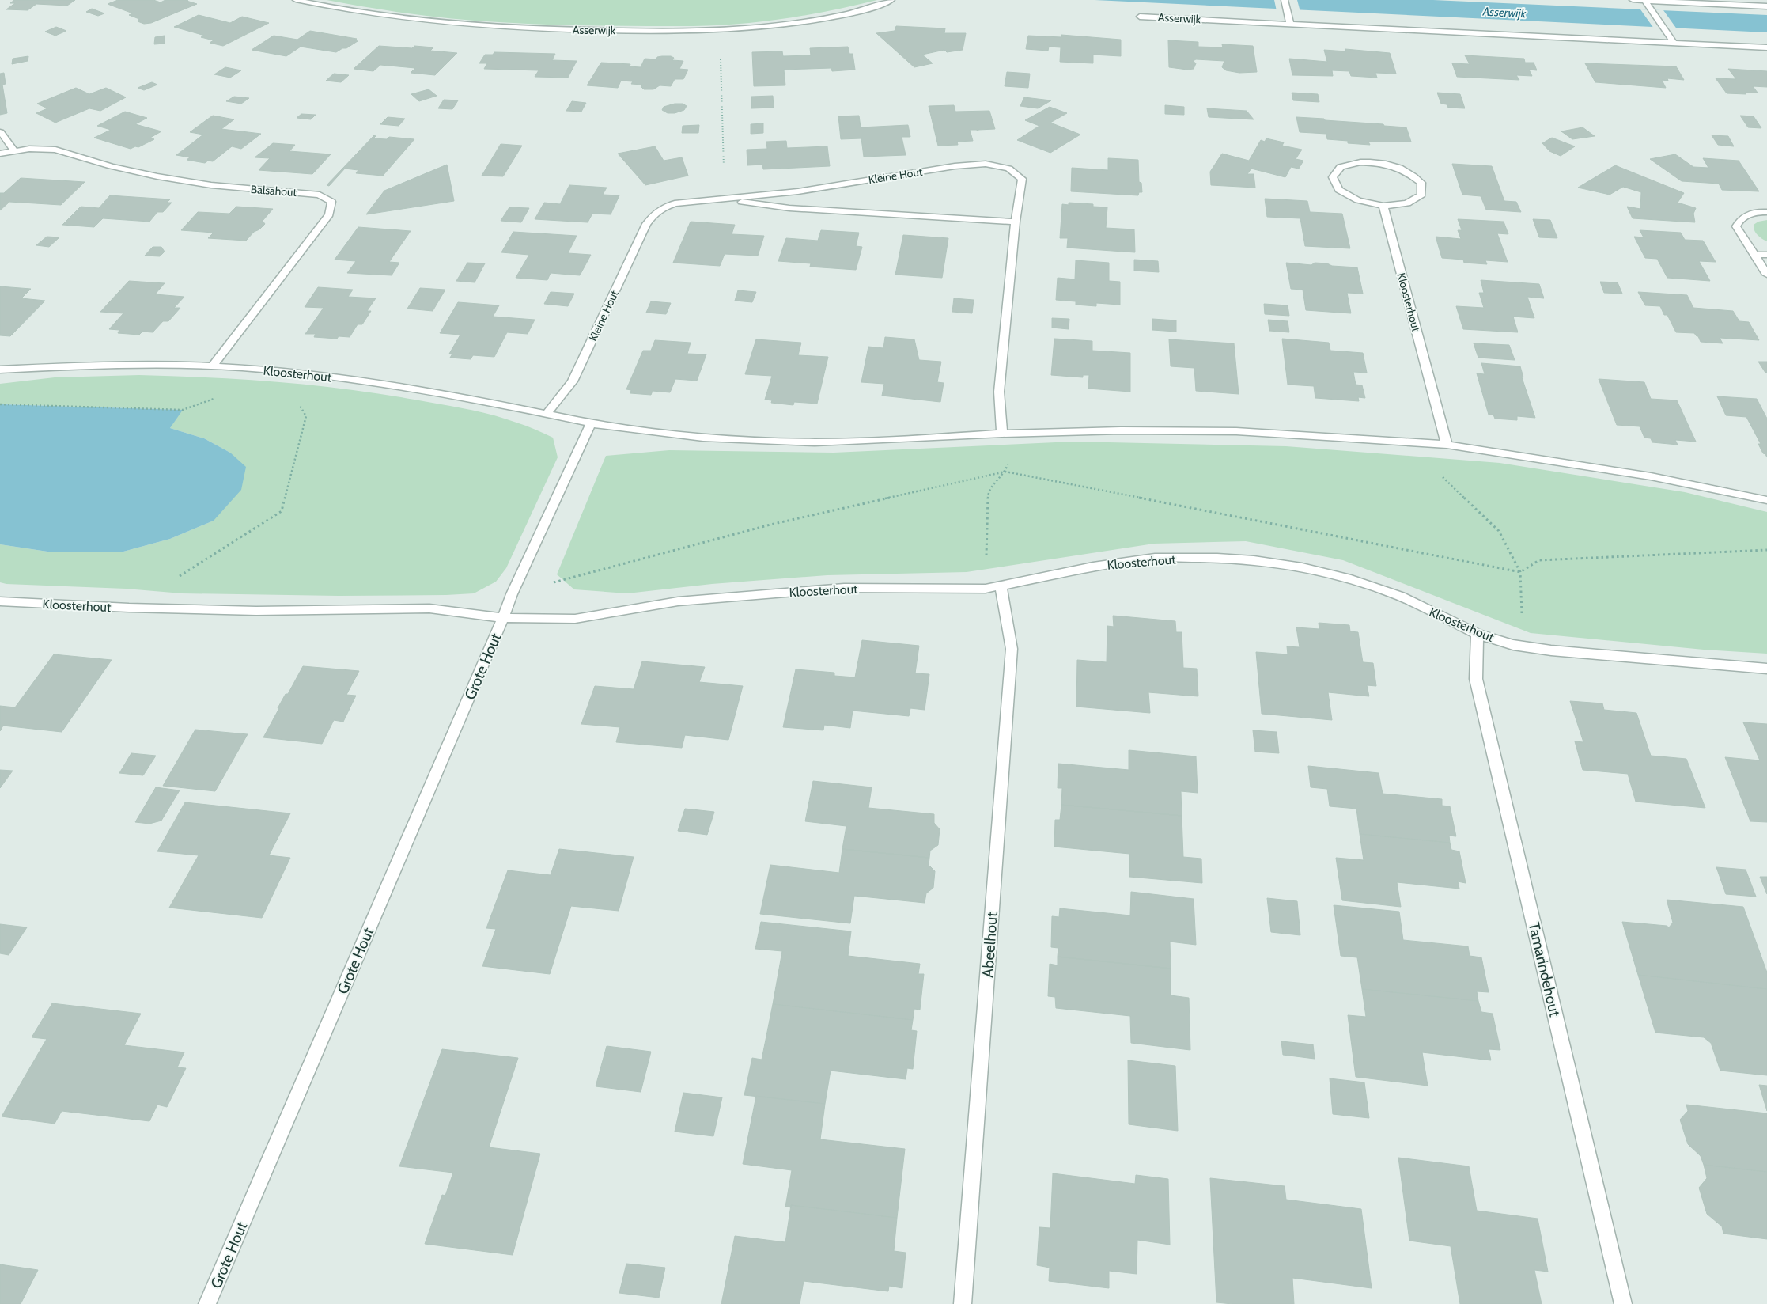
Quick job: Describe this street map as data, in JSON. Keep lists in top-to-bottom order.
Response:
{
  "streets": {
    "street": [
      "Asserwijk",
      "Kleine Hout",
      "Balsahout",
      "Kloosterhout",
      "Grote Hout",
      "Abeelhout",
      "Tamarindehout"
    ]
  },
  "crossings": [
    ["Kleine Hout", "Kloosterhout"],
    ["Balsahout", "Kloosterhout"],
    ["Kloosterhout", "Grote Hout"],
    ["Kloosterhout", "Abeelhout"],
    ["Kloosterhout", "Tamarindehout"]
  ],
  "water": ["Asserwijk"]
}
